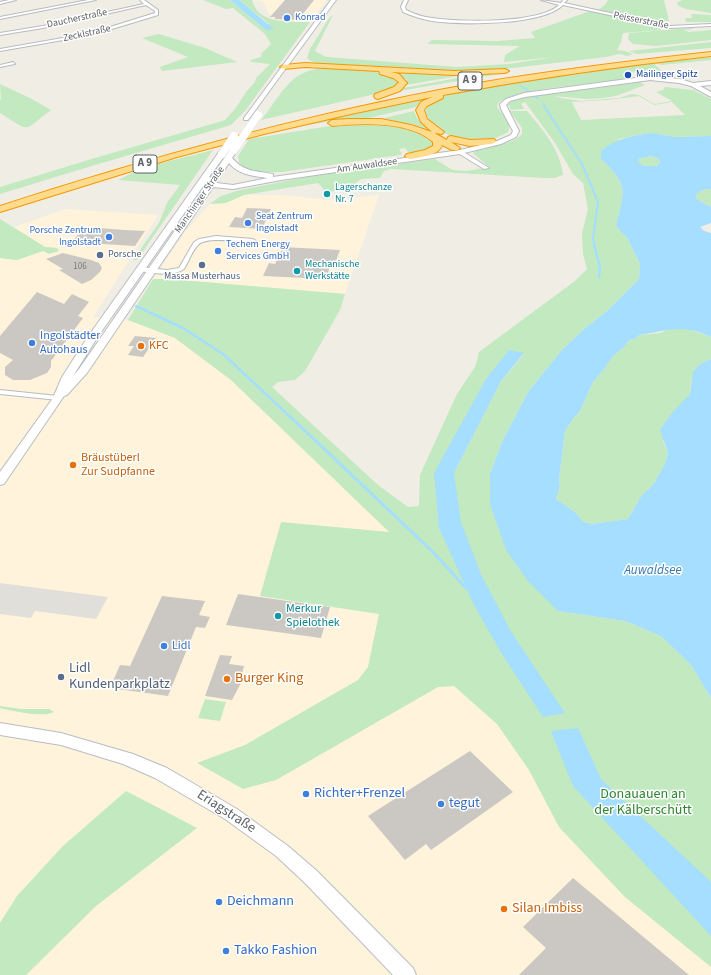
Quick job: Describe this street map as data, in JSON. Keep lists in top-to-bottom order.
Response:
{
  "streets": {
    "highway": ["A 9"],
    "main road": ["Am Auwaldsee", "Manchinger Straße", "Eriagstraße"],
    "street": ["Daucherstraße", "Peisserstraße", "Zecklstraße"]
  },
  "crossings": [
    ["Daucherstraße", "Zecklstraße"],
    ["Am Auwaldsee", "Manchinger Straße"]
  ],
  "water": ["Auwaldsee"],
  "parks": ["Donauauen an der Kälberschütt"],
  "places": [
    "Konrad",
    "Mailinger Spitz",
    "Lagerschanze Nr. 7",
    "Seat Zentrum Ingolstadt",
    "Porsche Zentrum Ingolstadt",
    "Techem Energy Services GmbH",
    "Porsche",
    "Massa Musterhaus",
    "Mechanische Werkstätte",
    "Ingolstädter Autohaus",
    "KFC",
    "Bräustüberl Zur Sudpfanne",
    "Merkur Spielothek",
    "Lidl",
    "Lidl Kundenparkplatz",
    "Burger King",
    "Richter+Frenzel",
    "tegut",
    "Deichmann",
    "Silan Imbiss",
    "Takko Fashion"
  ],
  "house_numbers": ["106"]
}
